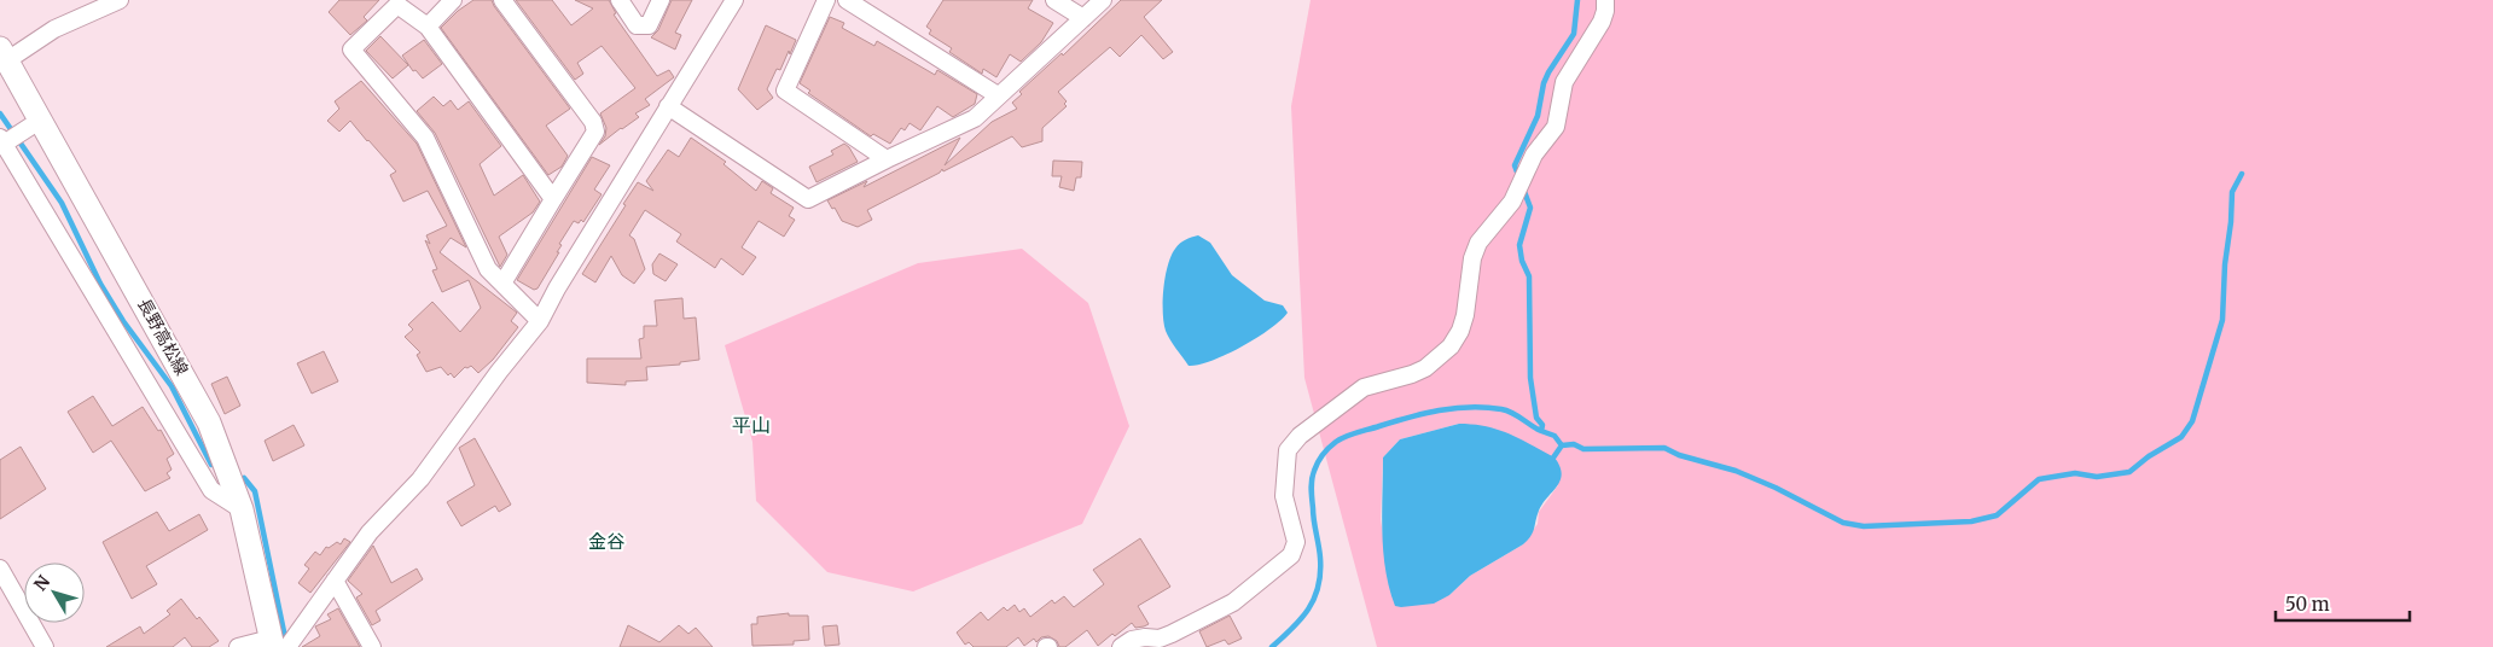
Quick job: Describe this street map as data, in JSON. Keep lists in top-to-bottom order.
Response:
{
  "streets": {
    "main road": ["長野高松線"]
  },
  "districts": ["平山", "金谷"],
  "scale_bar": "50 m",
  "north": "top left"
}
